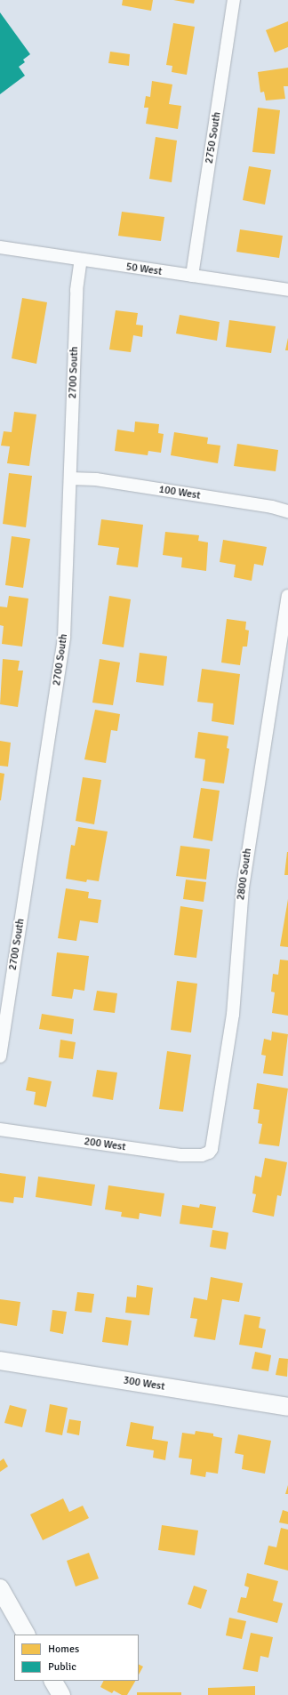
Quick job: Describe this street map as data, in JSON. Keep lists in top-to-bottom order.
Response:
{
  "streets": {
    "street": [
      "2750 South",
      "50 West",
      "2700 South",
      "100 West",
      "2800 South",
      "200 West",
      "300 West"
    ]
  },
  "crossings": [
    ["2750 South", "50 West"],
    ["50 West", "2700 South"],
    ["2700 South", "100 West"],
    ["2800 South", "200 West"]
  ],
  "legend": ["Homes", "Public"]
}
